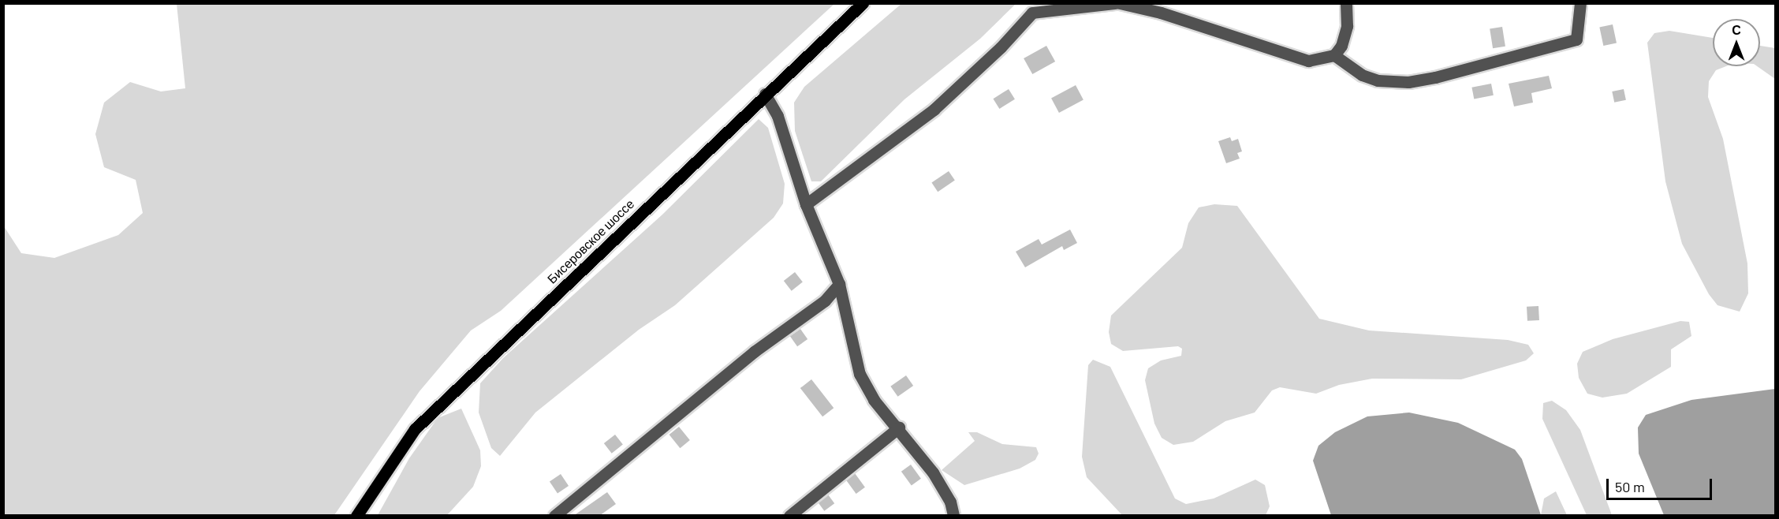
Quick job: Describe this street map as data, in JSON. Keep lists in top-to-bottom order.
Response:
{
  "streets": {
    "main road": ["Бисеровское шоссе"]
  },
  "scale_bar": "50 m",
  "north": "top"
}
